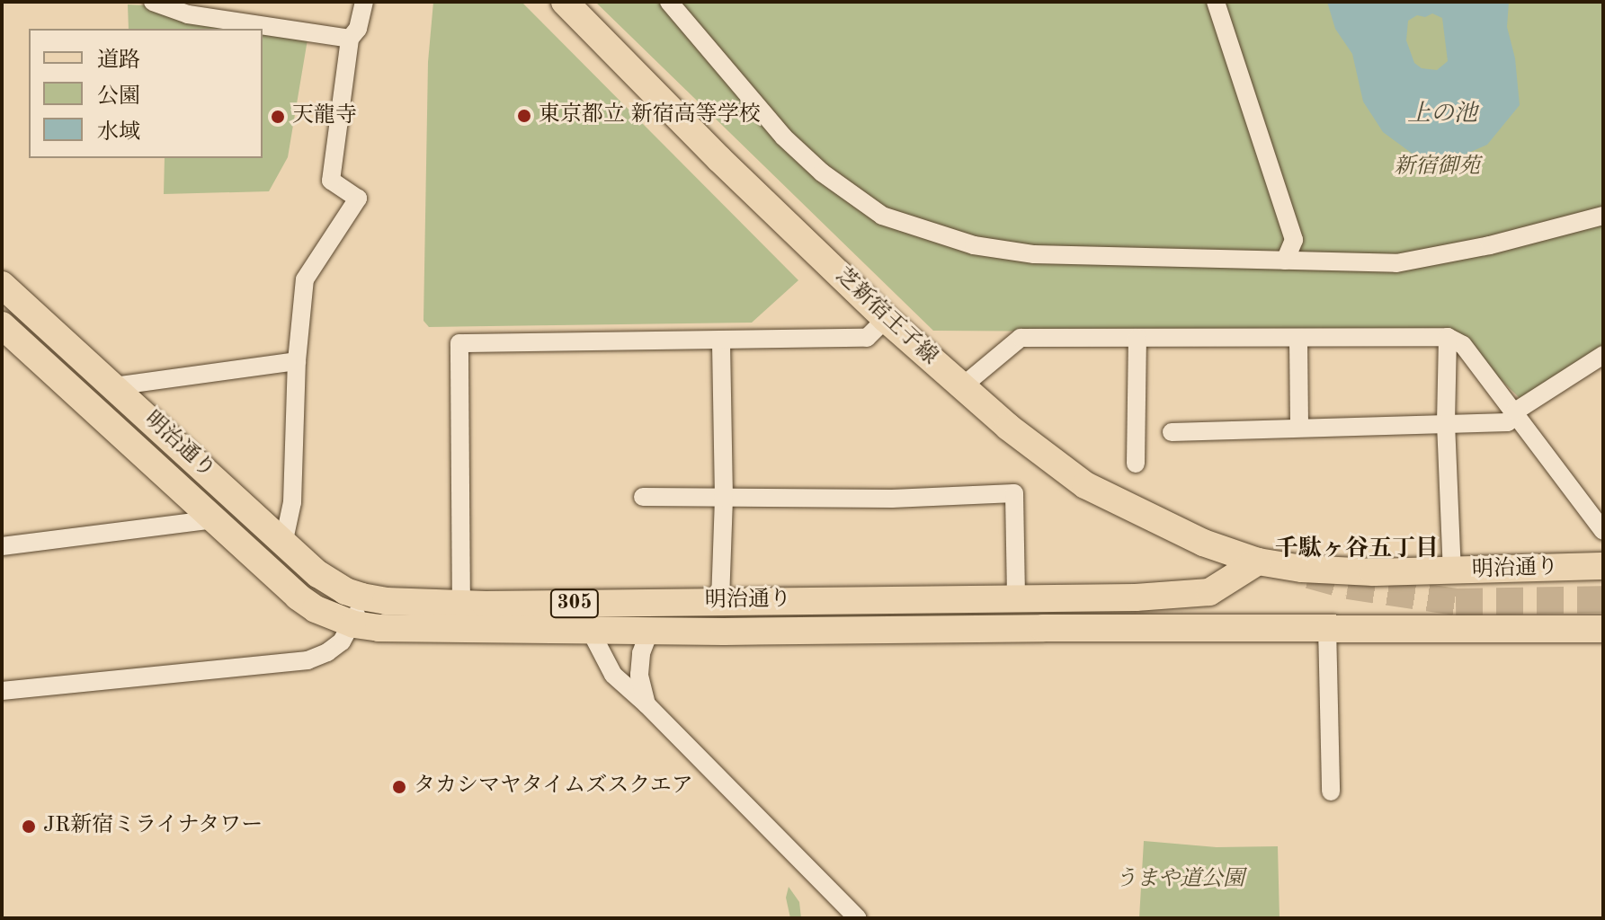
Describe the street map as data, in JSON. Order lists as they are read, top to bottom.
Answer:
{
  "streets": {
    "main road": ["芝新宿王子線", "明治通り", "305"]
  },
  "crossings": [
    ["芝新宿王子線", "明治通り"]
  ],
  "districts": ["千駄ヶ谷五丁目"],
  "water": ["上の池"],
  "parks": ["新宿御苑", "うまや道公園"],
  "places": [
    "東京都立 新宿高等学校",
    "天龍寺",
    "タカシマヤタイムズスクエア",
    "JR新宿ミライナタワー"
  ],
  "legend": ["道路", "公園", "水域"]
}
